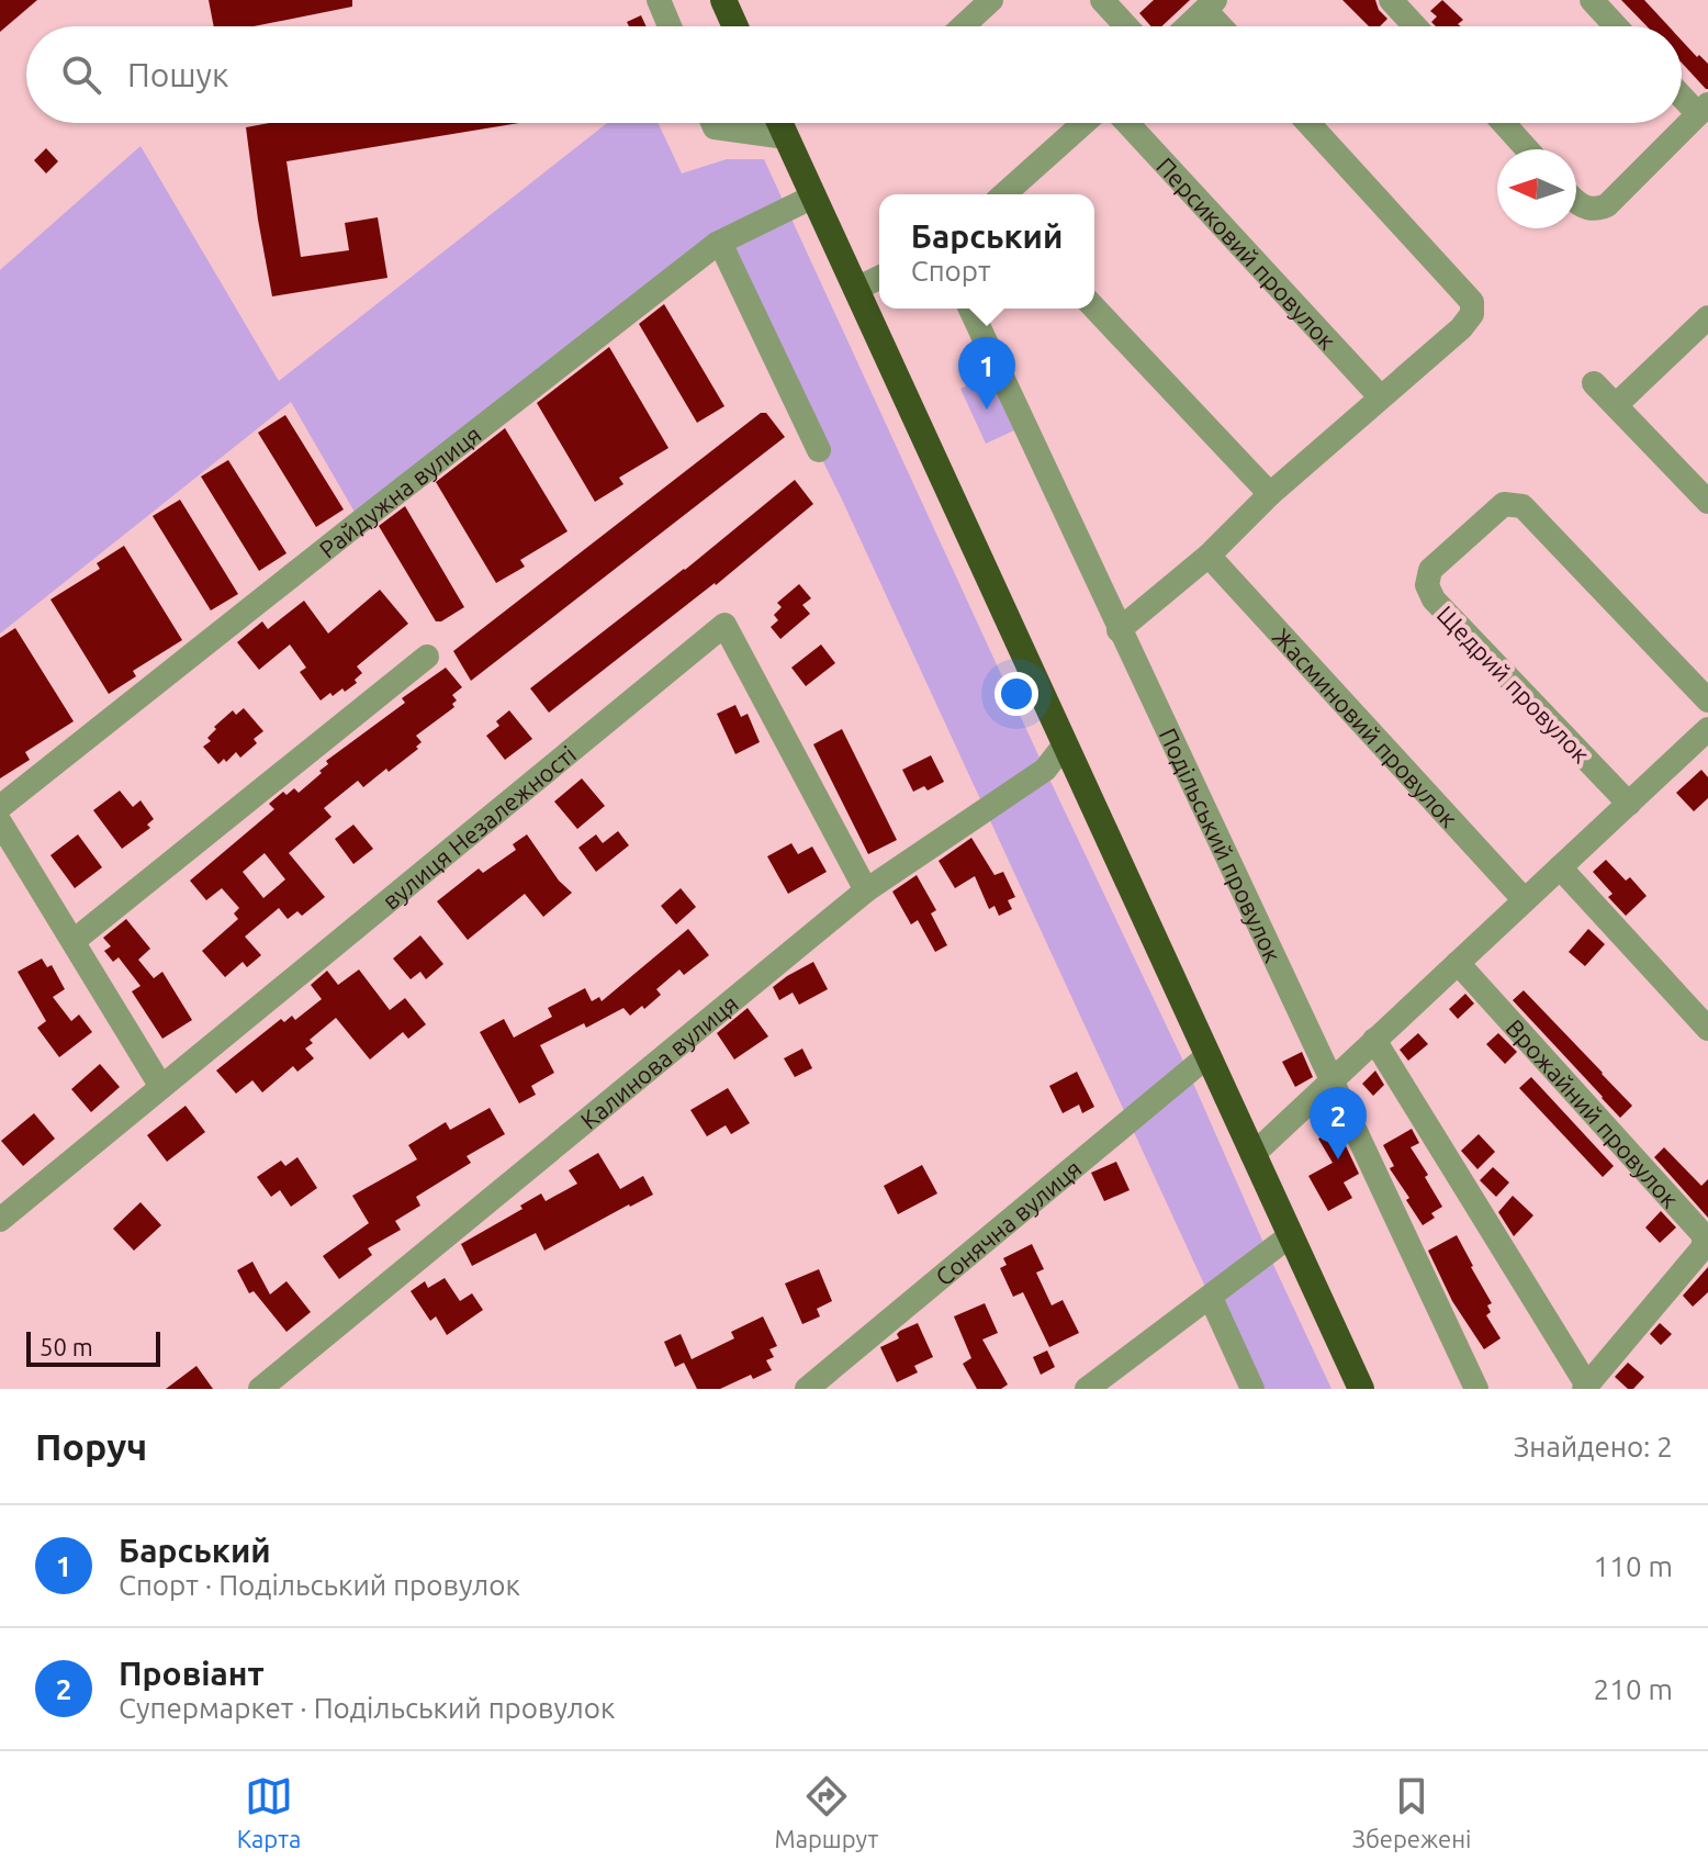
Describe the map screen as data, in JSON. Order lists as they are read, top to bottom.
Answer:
{
  "streets": {
    "street": [
      "Персиковий провулок",
      "Райдужна вулиця",
      "Щедрий провулок",
      "Жасминовий провулок",
      "вулиця Незалежності",
      "Подільський провулок",
      "Калинова вулиця",
      "Врожайний провулок",
      "Сонячна вулиця"
    ]
  },
  "crossings": [
    ["вулиця Незалежності", "Калинова вулиця"]
  ],
  "scale_bar": "50 m",
  "north": "left",
  "page": {
    "search": "Пошук",
    "popup": ["Барський", "Спорт"],
    "pins": ["1", "2"],
    "scale": "50 m",
    "heading": ["Поруч", "Знайдено: 2"],
    "list": [
      {
        "mark": "1",
        "name": "Барський",
        "note": "Спорт · Подільський провулок",
        "value": "110 m"
      },
      {
        "mark": "2",
        "name": "Провіант",
        "note": "Супермаркет · Подільський провулок",
        "value": "210 m"
      }
    ],
    "nav": ["Карта", "Маршрут", "Збережені"]
  }
}
